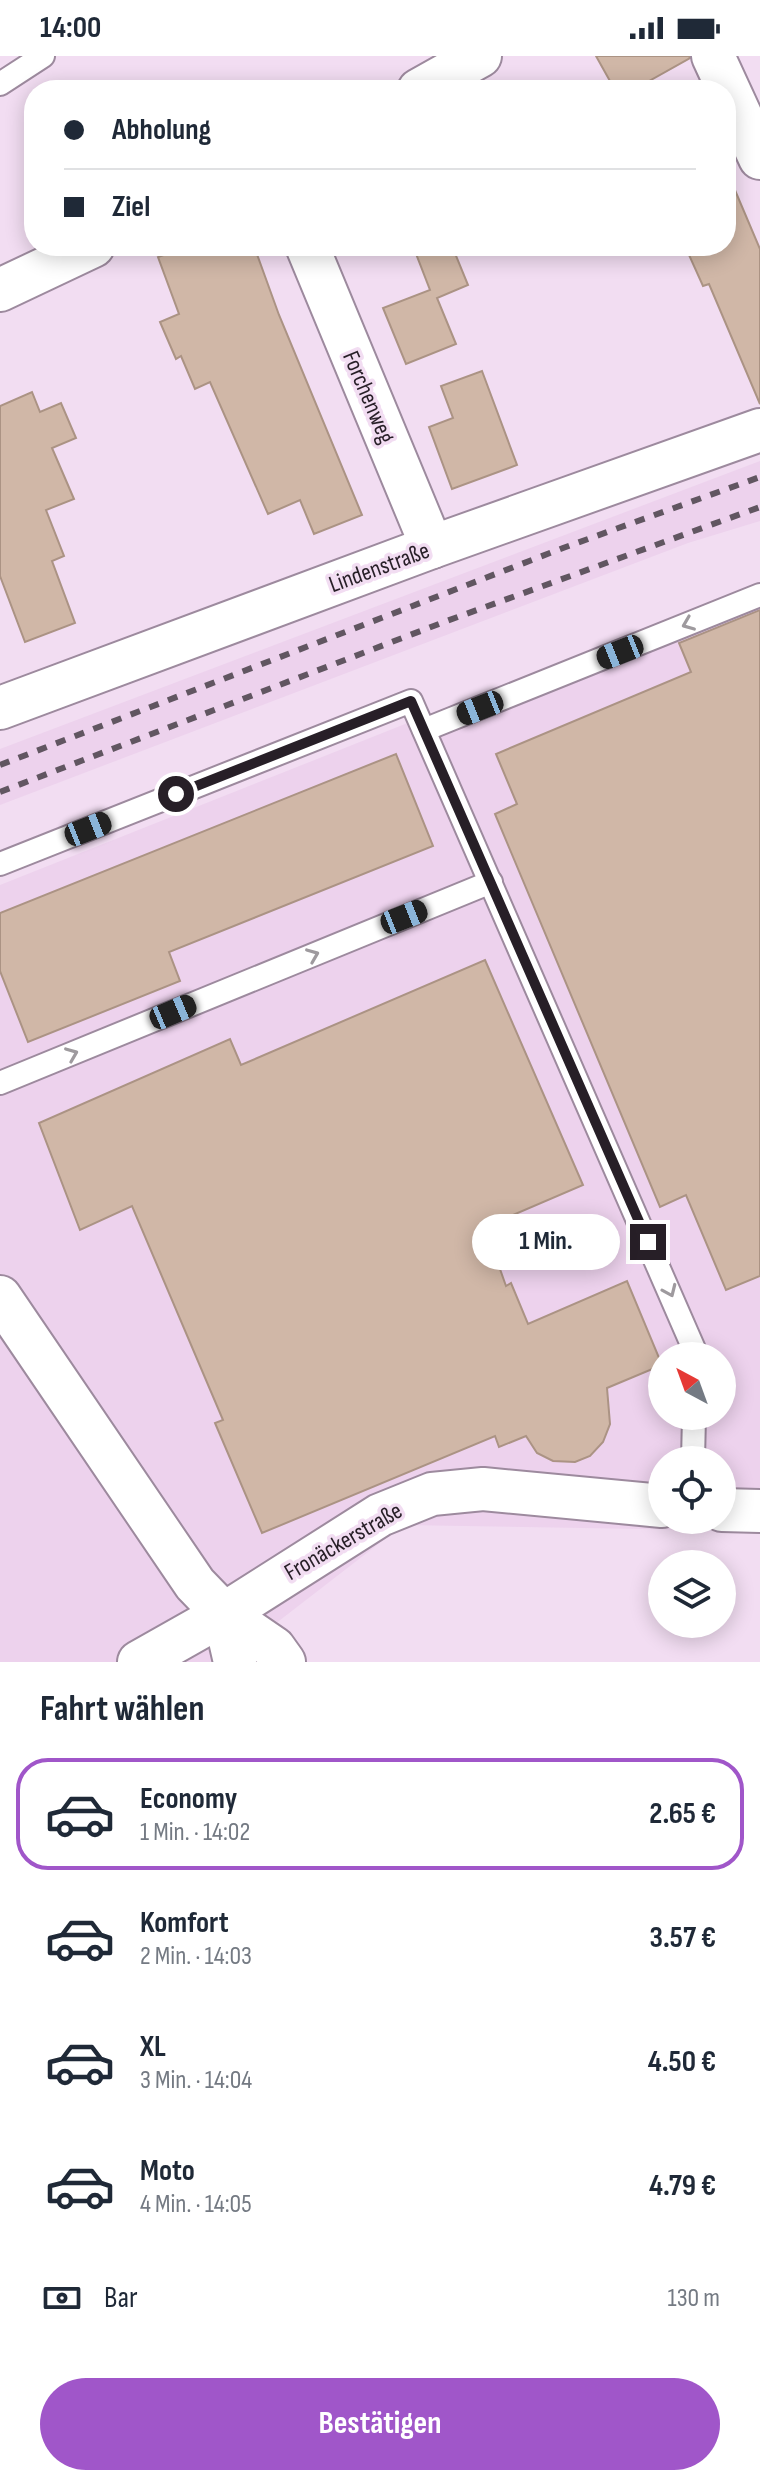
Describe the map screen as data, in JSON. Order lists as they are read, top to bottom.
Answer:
{
  "streets": {
    "street": ["Forchenweg", "Lindenstraße", "Fronäckerstraße"]
  },
  "crossings": [
    ["Forchenweg", "Lindenstraße"]
  ],
  "north": "top left",
  "page": {
    "status": "14:00",
    "banner": ["Abholung", "Ziel"],
    "bubble": "1 Min.",
    "heading": "Fahrt wählen",
    "list": [
      {
        "name": "Economy",
        "note": "1 Min. · 14:02",
        "value": "2.65 €"
      },
      {
        "name": "Komfort",
        "note": "2 Min. · 14:03",
        "value": "3.57 €"
      },
      {
        "name": "XL",
        "note": "3 Min. · 14:04",
        "value": "4.50 €"
      },
      {
        "name": "Moto",
        "note": "4 Min. · 14:05",
        "value": "4.79 €"
      }
    ],
    "pay": ["Bar", "130 m"],
    "buttons": "Bestätigen"
  }
}
